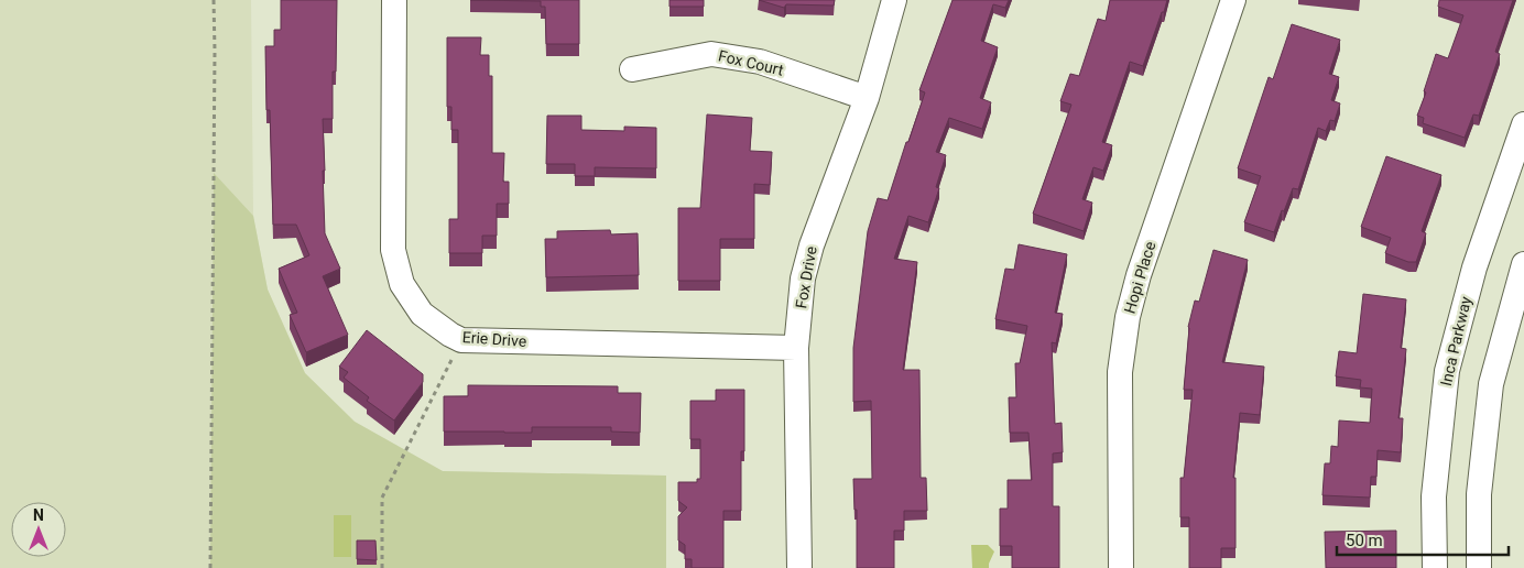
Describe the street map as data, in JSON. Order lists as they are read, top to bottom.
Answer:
{
  "streets": {
    "street": [
      "Fox Court",
      "Fox Drive",
      "Hopi Place",
      "Erie Drive",
      "Inca Parkway"
    ]
  },
  "crossings": [
    ["Fox Court", "Fox Drive"],
    ["Fox Drive", "Erie Drive"]
  ],
  "scale_bar": "50 m",
  "north": "top"
}
